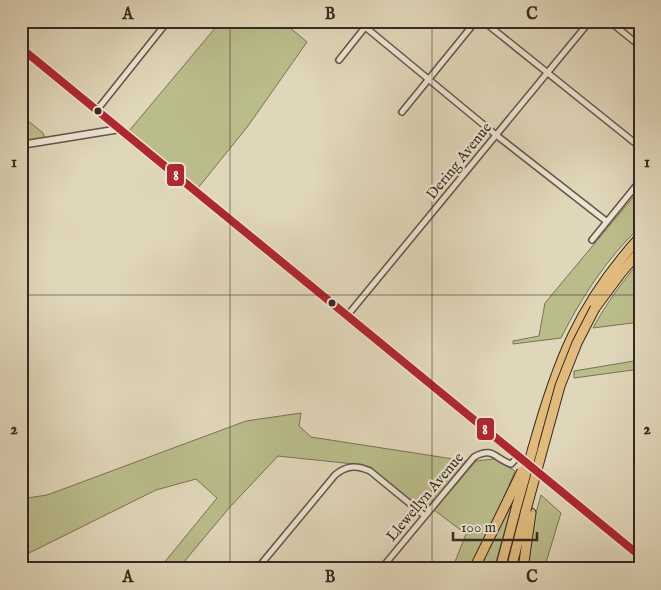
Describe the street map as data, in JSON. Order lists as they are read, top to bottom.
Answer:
{
  "streets": {
    "street": ["Dering Avenue", "Llewellyn Avenue"]
  },
  "lines": ["transit line 8"],
  "scale_bar": "100 m",
  "grid": {
    "columns": ["A", "B", "C"],
    "rows": ["1", "2"]
  }
}
